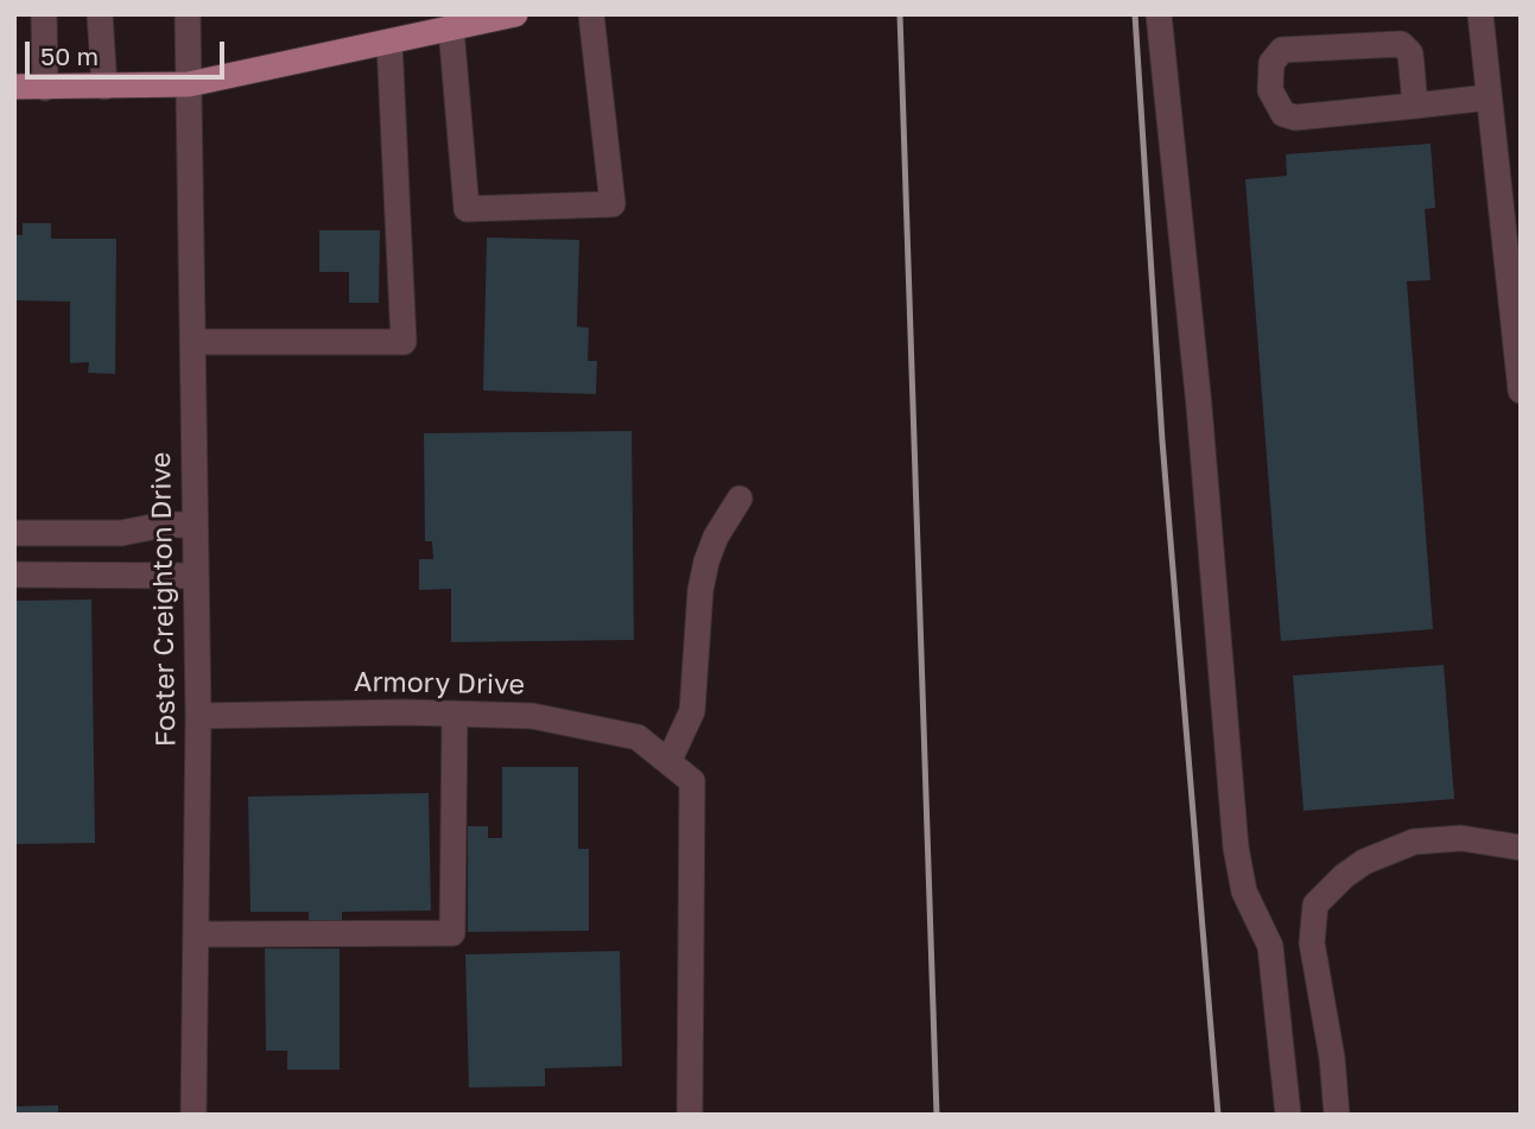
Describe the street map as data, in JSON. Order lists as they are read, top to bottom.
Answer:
{
  "streets": {
    "street": ["Foster Creighton Drive", "Armory Drive"]
  },
  "crossings": [
    ["Foster Creighton Drive", "Armory Drive"]
  ],
  "scale_bar": "50 m"
}
